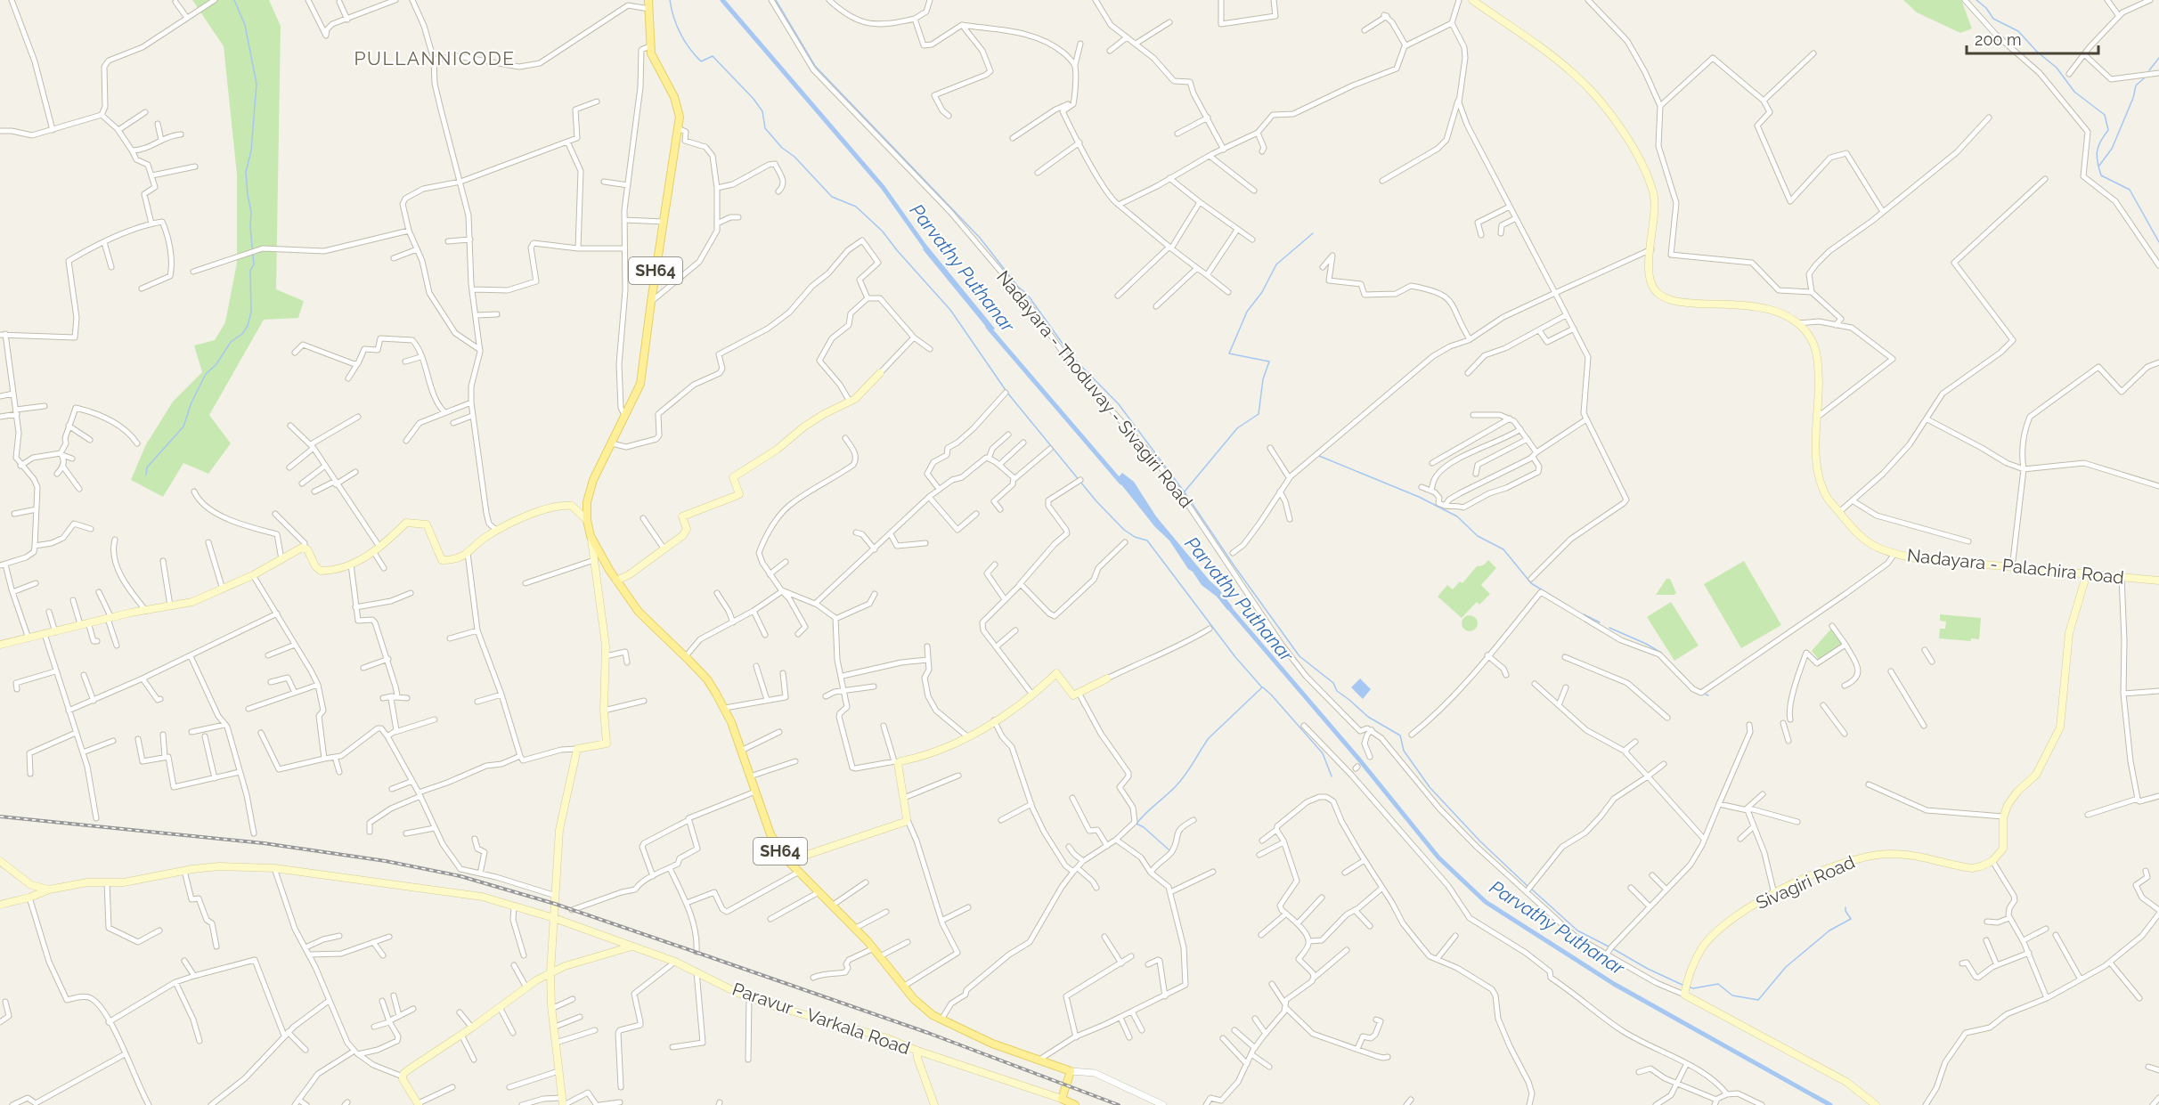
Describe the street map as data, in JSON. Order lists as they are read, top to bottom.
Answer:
{
  "streets": {
    "main road": [
      "SH64",
      "Nadayara - Palachira Road",
      "Sivagiri Road",
      "Paravur - Varkala Road"
    ],
    "street": ["Nadayara - Thoduvay - Sivagiri Road"]
  },
  "crossings": [
    ["Nadayara - Thoduvay - Sivagiri Road", "Sivagiri Road"]
  ],
  "districts": ["PULLANNICODE"],
  "water": ["Parvathy Puthanar"],
  "scale_bar": "200 m"
}
